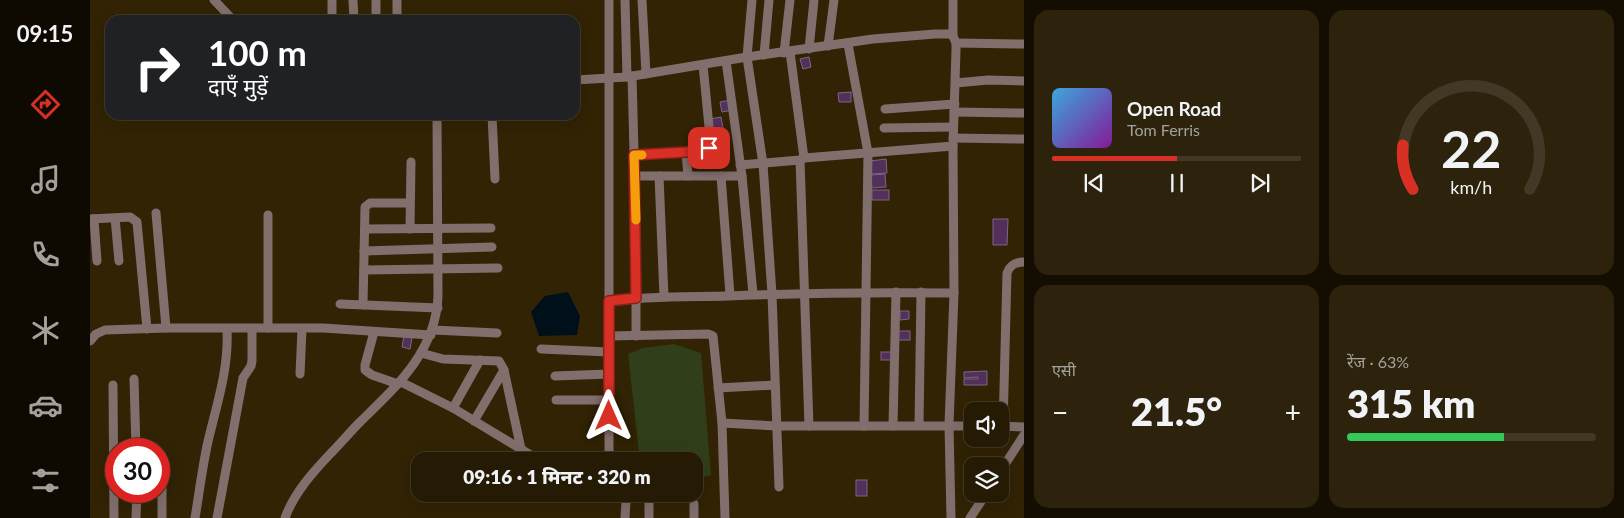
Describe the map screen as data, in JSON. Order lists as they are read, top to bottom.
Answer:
{
  "page": {
    "tabs": "09:15",
    "turn": ["100 m", "दाएँ मुड़ें"],
    "song": ["Open Road", "Tom Ferris"],
    "tile": [
      "एसी",
      ["रेंज · 63%", "315 km"]
    ],
    "heat": ["−", "21.5°", "+"],
    "limit": "30",
    "trip": "09:16 · 1 मिनट · 320 m",
    "gauge": ["22", "km/h"]
  }
}
